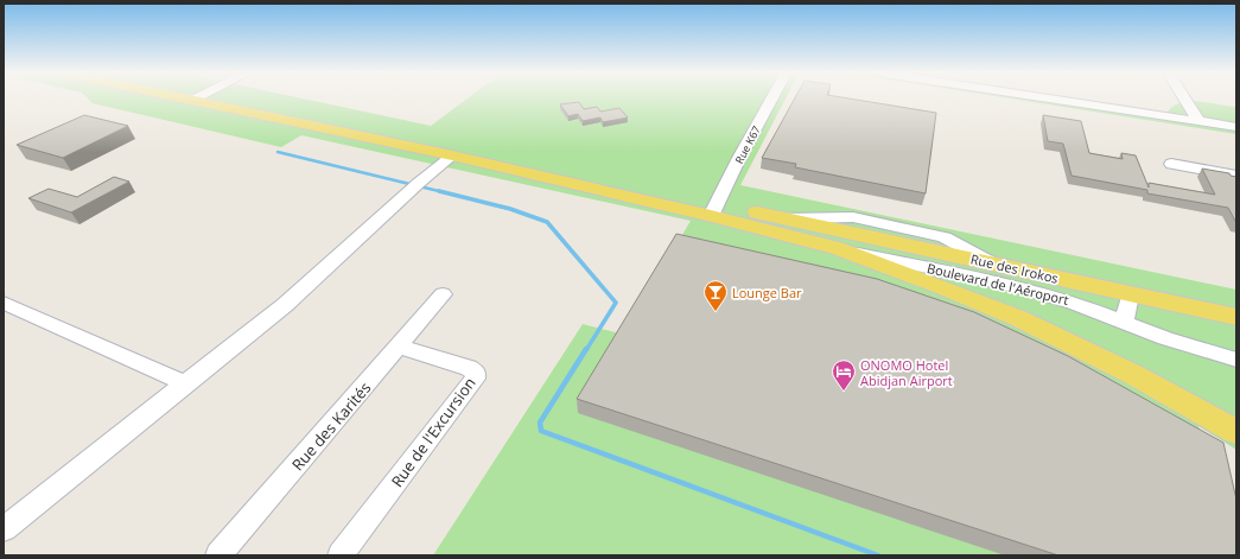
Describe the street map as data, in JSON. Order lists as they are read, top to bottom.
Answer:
{
  "streets": {
    "main road": ["Rue des Irokos"],
    "street": [
      "Rue K67",
      "Boulevard de l'Aéroport",
      "Rue des Karités",
      "Rue de l'Excursion"
    ]
  },
  "crossings": [
    ["Rue des Karités", "Rue de l'Excursion"]
  ],
  "places": {
    "bar": ["Lounge Bar"],
    "hotel": ["ONOMO Hotel Abidjan Airport"]
  }
}
